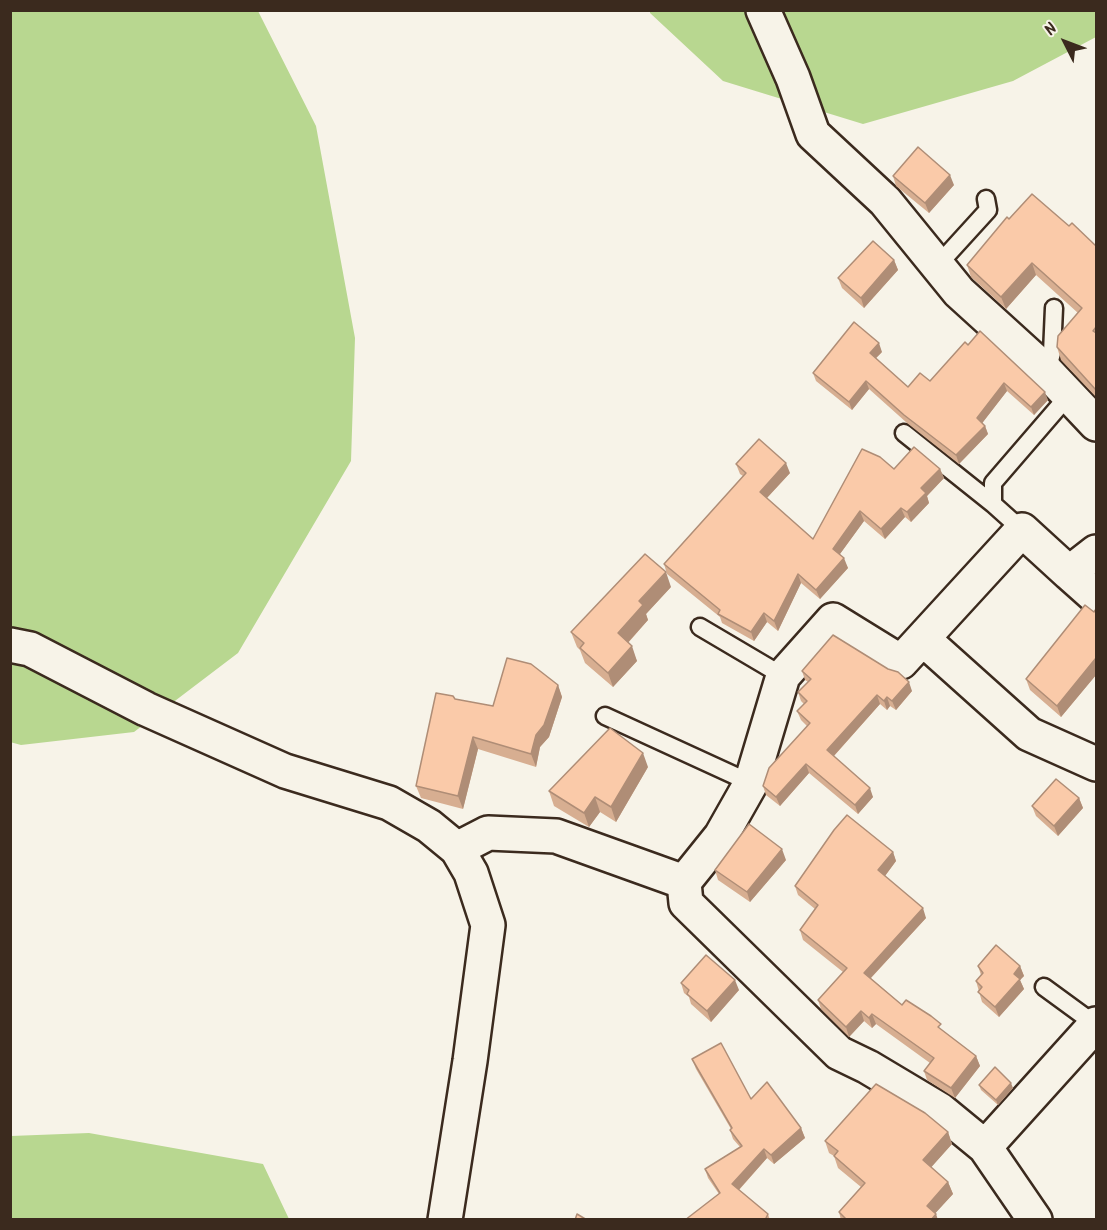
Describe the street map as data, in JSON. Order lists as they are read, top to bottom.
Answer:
{
  "north": "top left"
}
